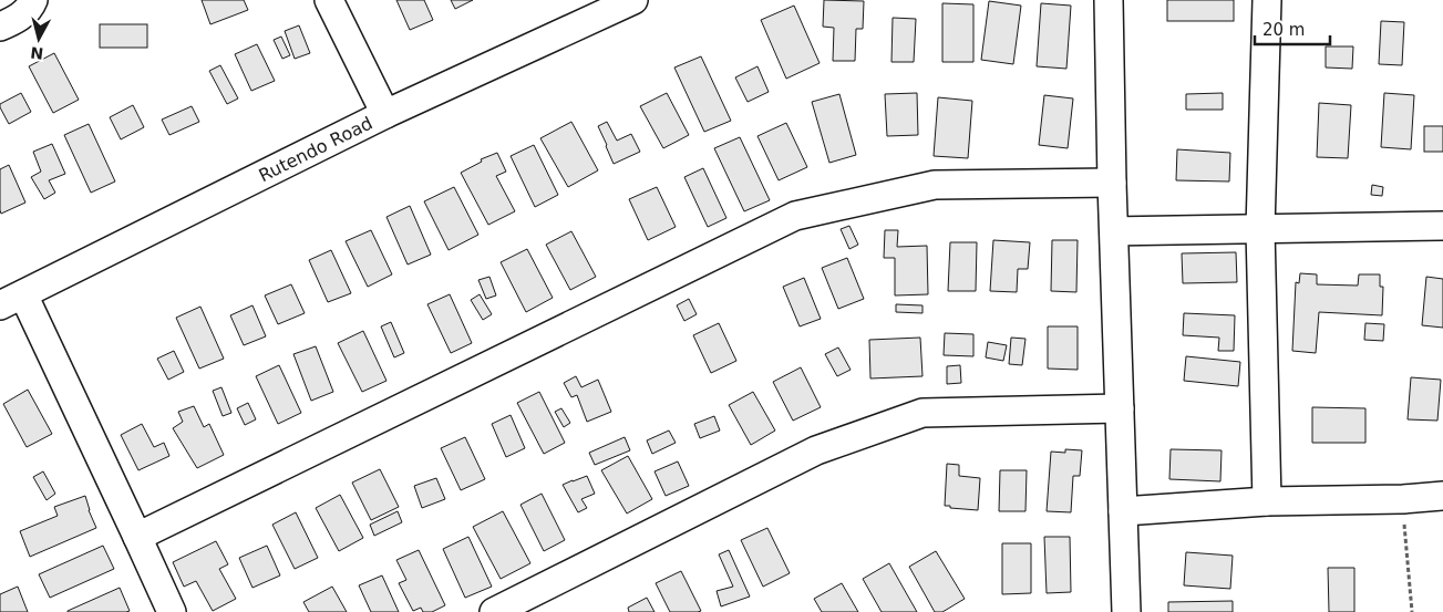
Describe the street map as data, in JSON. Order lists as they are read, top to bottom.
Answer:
{
  "streets": {
    "street": ["Rutendo Road"]
  },
  "scale_bar": "20 m",
  "north": "bottom"
}
